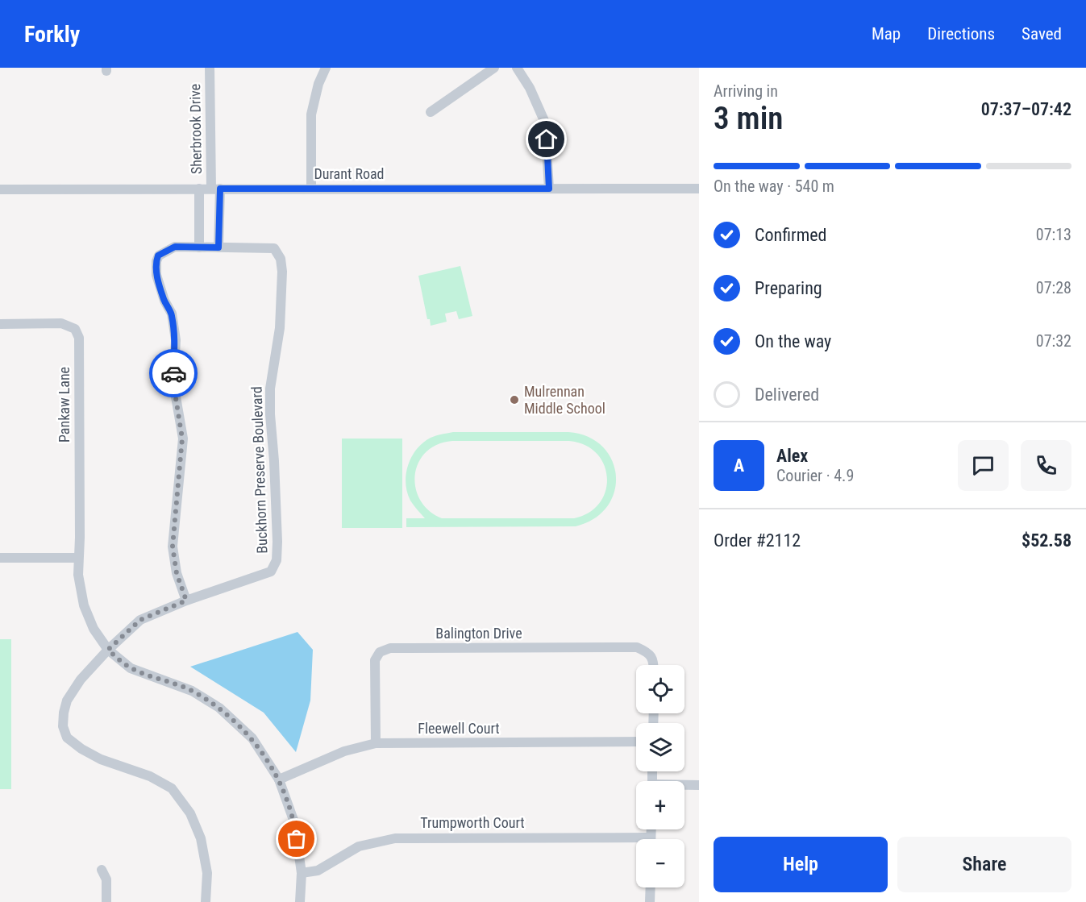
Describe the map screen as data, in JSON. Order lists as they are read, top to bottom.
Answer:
{
  "streets": {
    "street": [
      "Sherbrook Drive",
      "Durant Road",
      "Pankaw Lane",
      "Buckhorn Preserve Boulevard",
      "Balington Drive",
      "Fleewell Court",
      "Trumpworth Court"
    ]
  },
  "crossings": [
    ["Sherbrook Drive", "Durant Road"],
    ["Pankaw Lane", "Buckhorn Preserve Boulevard"],
    ["Pankaw Lane", "Fleewell Court"],
    ["Pankaw Lane", "Trumpworth Court"],
    ["Balington Drive", "Fleewell Court"]
  ],
  "places": ["Mulrennan Middle School"],
  "page": {
    "header": "Forkly",
    "nav": ["Map", "Directions", "Saved"],
    "heading": ["3 min", "Arriving in", "07:37–07:42"],
    "panel": [
      "Alex",
      "Courier · 4.9",
      "Order #2112",
      "$52.58"
    ],
    "bar": "On the way · 540 m",
    "list": [
      ["Confirmed", "07:13"],
      ["Preparing", "07:28"],
      ["On the way", "07:32"],
      "Delivered"
    ],
    "round": "A",
    "map_buttons": ["+", "−"],
    "buttons": ["Help", "Share"]
  }
}
